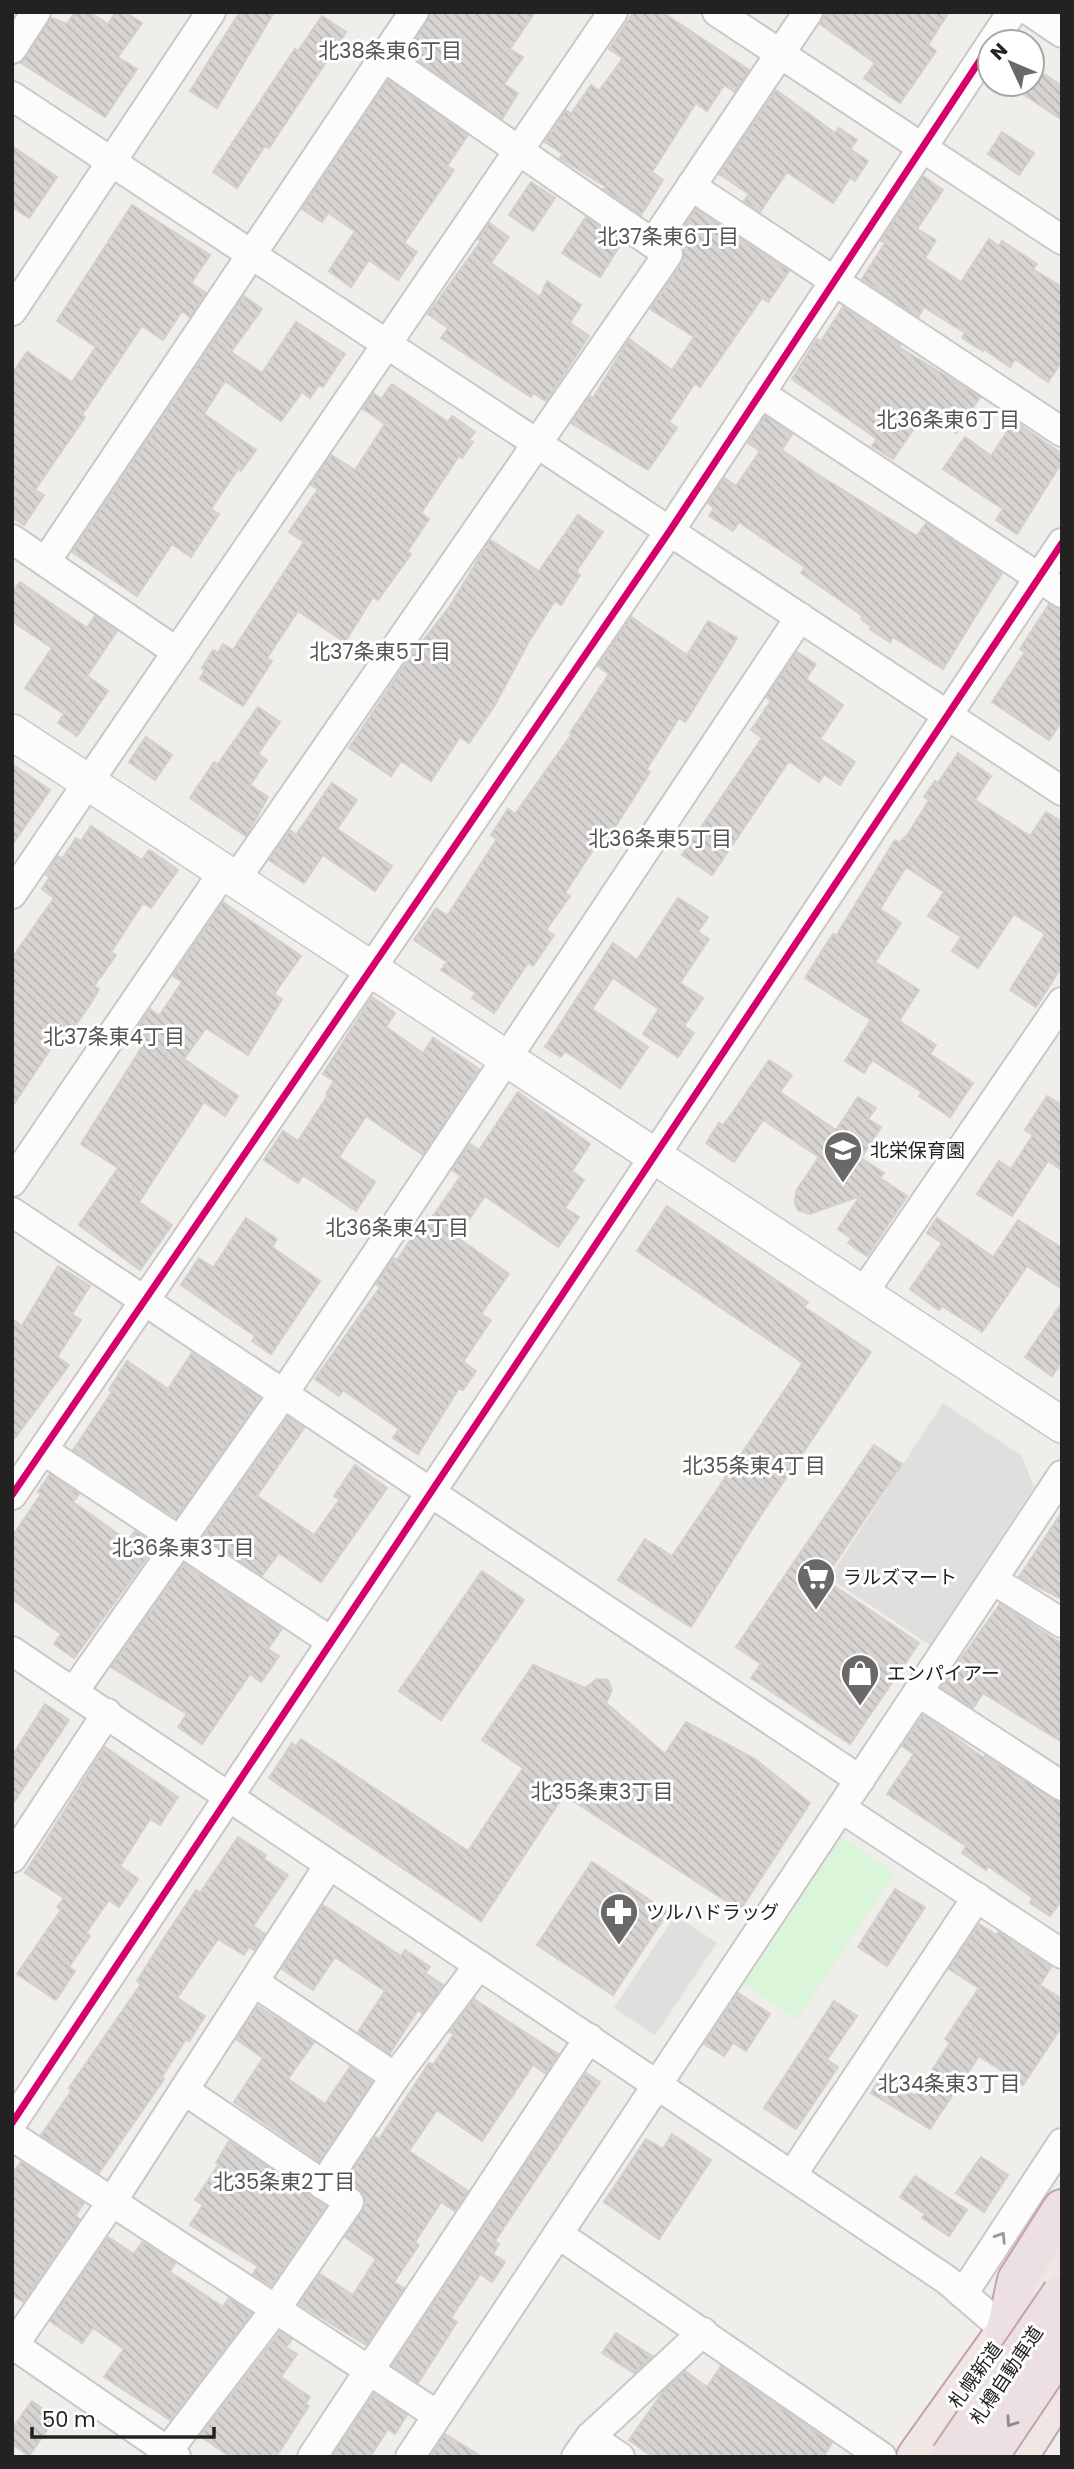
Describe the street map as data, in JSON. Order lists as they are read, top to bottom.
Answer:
{
  "streets": {
    "highway": ["札幌新道", "札樽自動車道"]
  },
  "districts": [
    "北38条東6丁目",
    "北37条東6丁目",
    "北36条東6丁目",
    "北37条東5丁目",
    "北36条東5丁目",
    "北37条東4丁目",
    "北36条東4丁目",
    "北35条東4丁目",
    "北36条東3丁目",
    "北35条東3丁目",
    "北34条東3丁目",
    "北35条東2丁目"
  ],
  "places": {
    "school or university": ["北栄保育園"],
    "supermarket": ["ラルズマート"],
    "shop": ["エンパイアー"],
    "pharmacy": ["ツルハドラッグ"]
  },
  "scale_bar": "50 m",
  "north": "top left"
}
